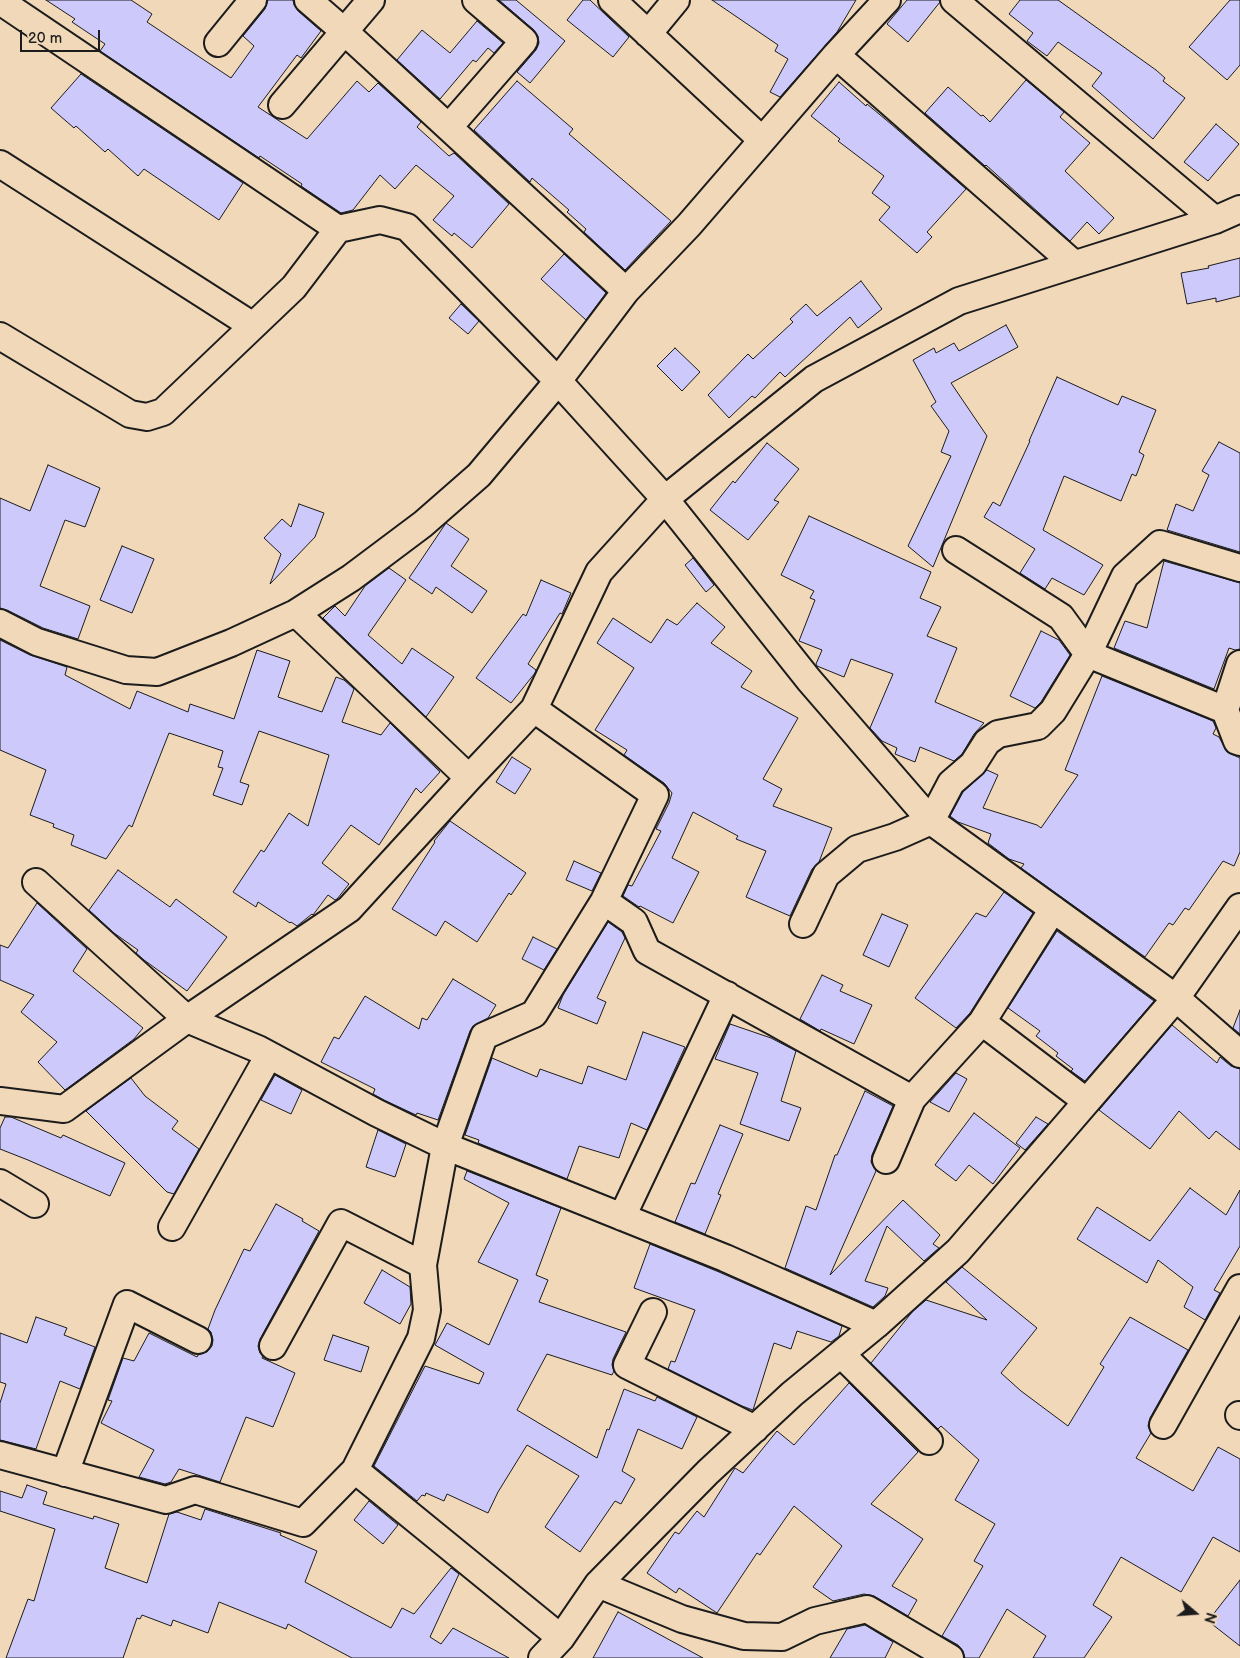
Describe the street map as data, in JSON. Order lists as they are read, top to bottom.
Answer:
{
  "scale_bar": "20 m",
  "north": "right"
}
